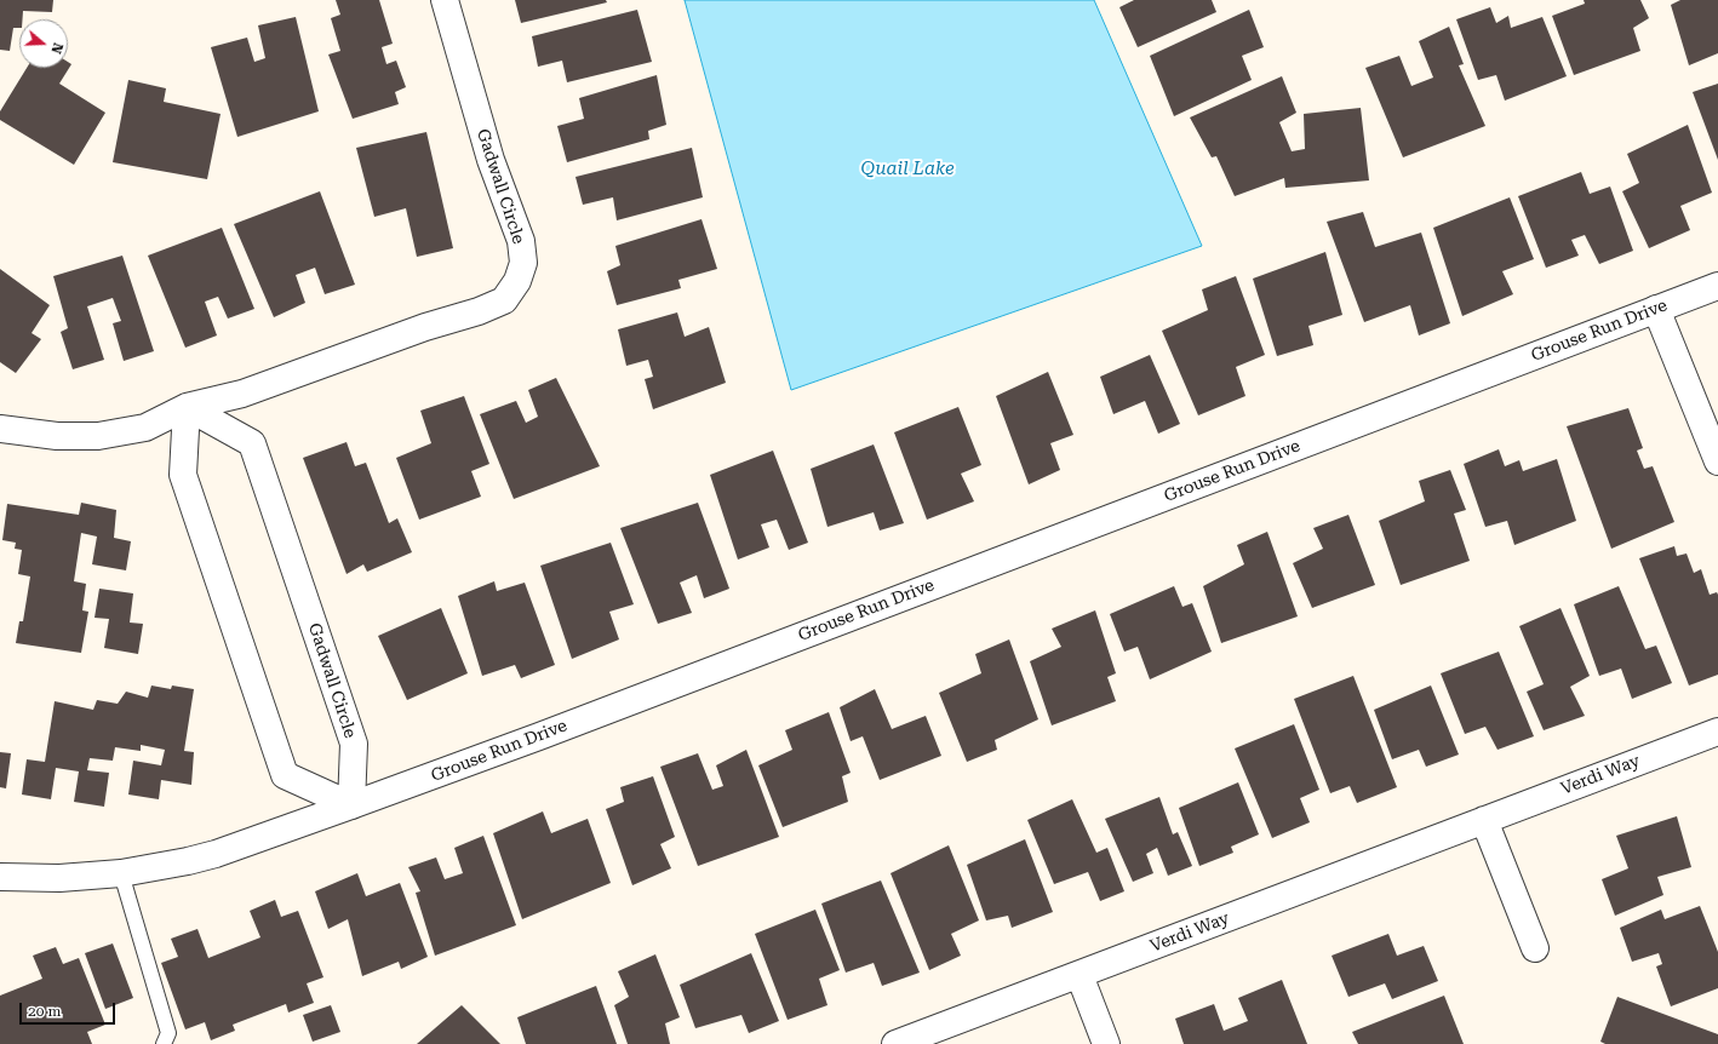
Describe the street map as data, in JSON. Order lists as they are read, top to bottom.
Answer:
{
  "streets": {
    "street": ["Gadwall Circle", "Grouse Run Drive", "Verdi Way"]
  },
  "crossings": [
    ["Gadwall Circle", "Grouse Run Drive"]
  ],
  "water": ["Quail Lake"],
  "scale_bar": "20 m",
  "north": "right"
}
